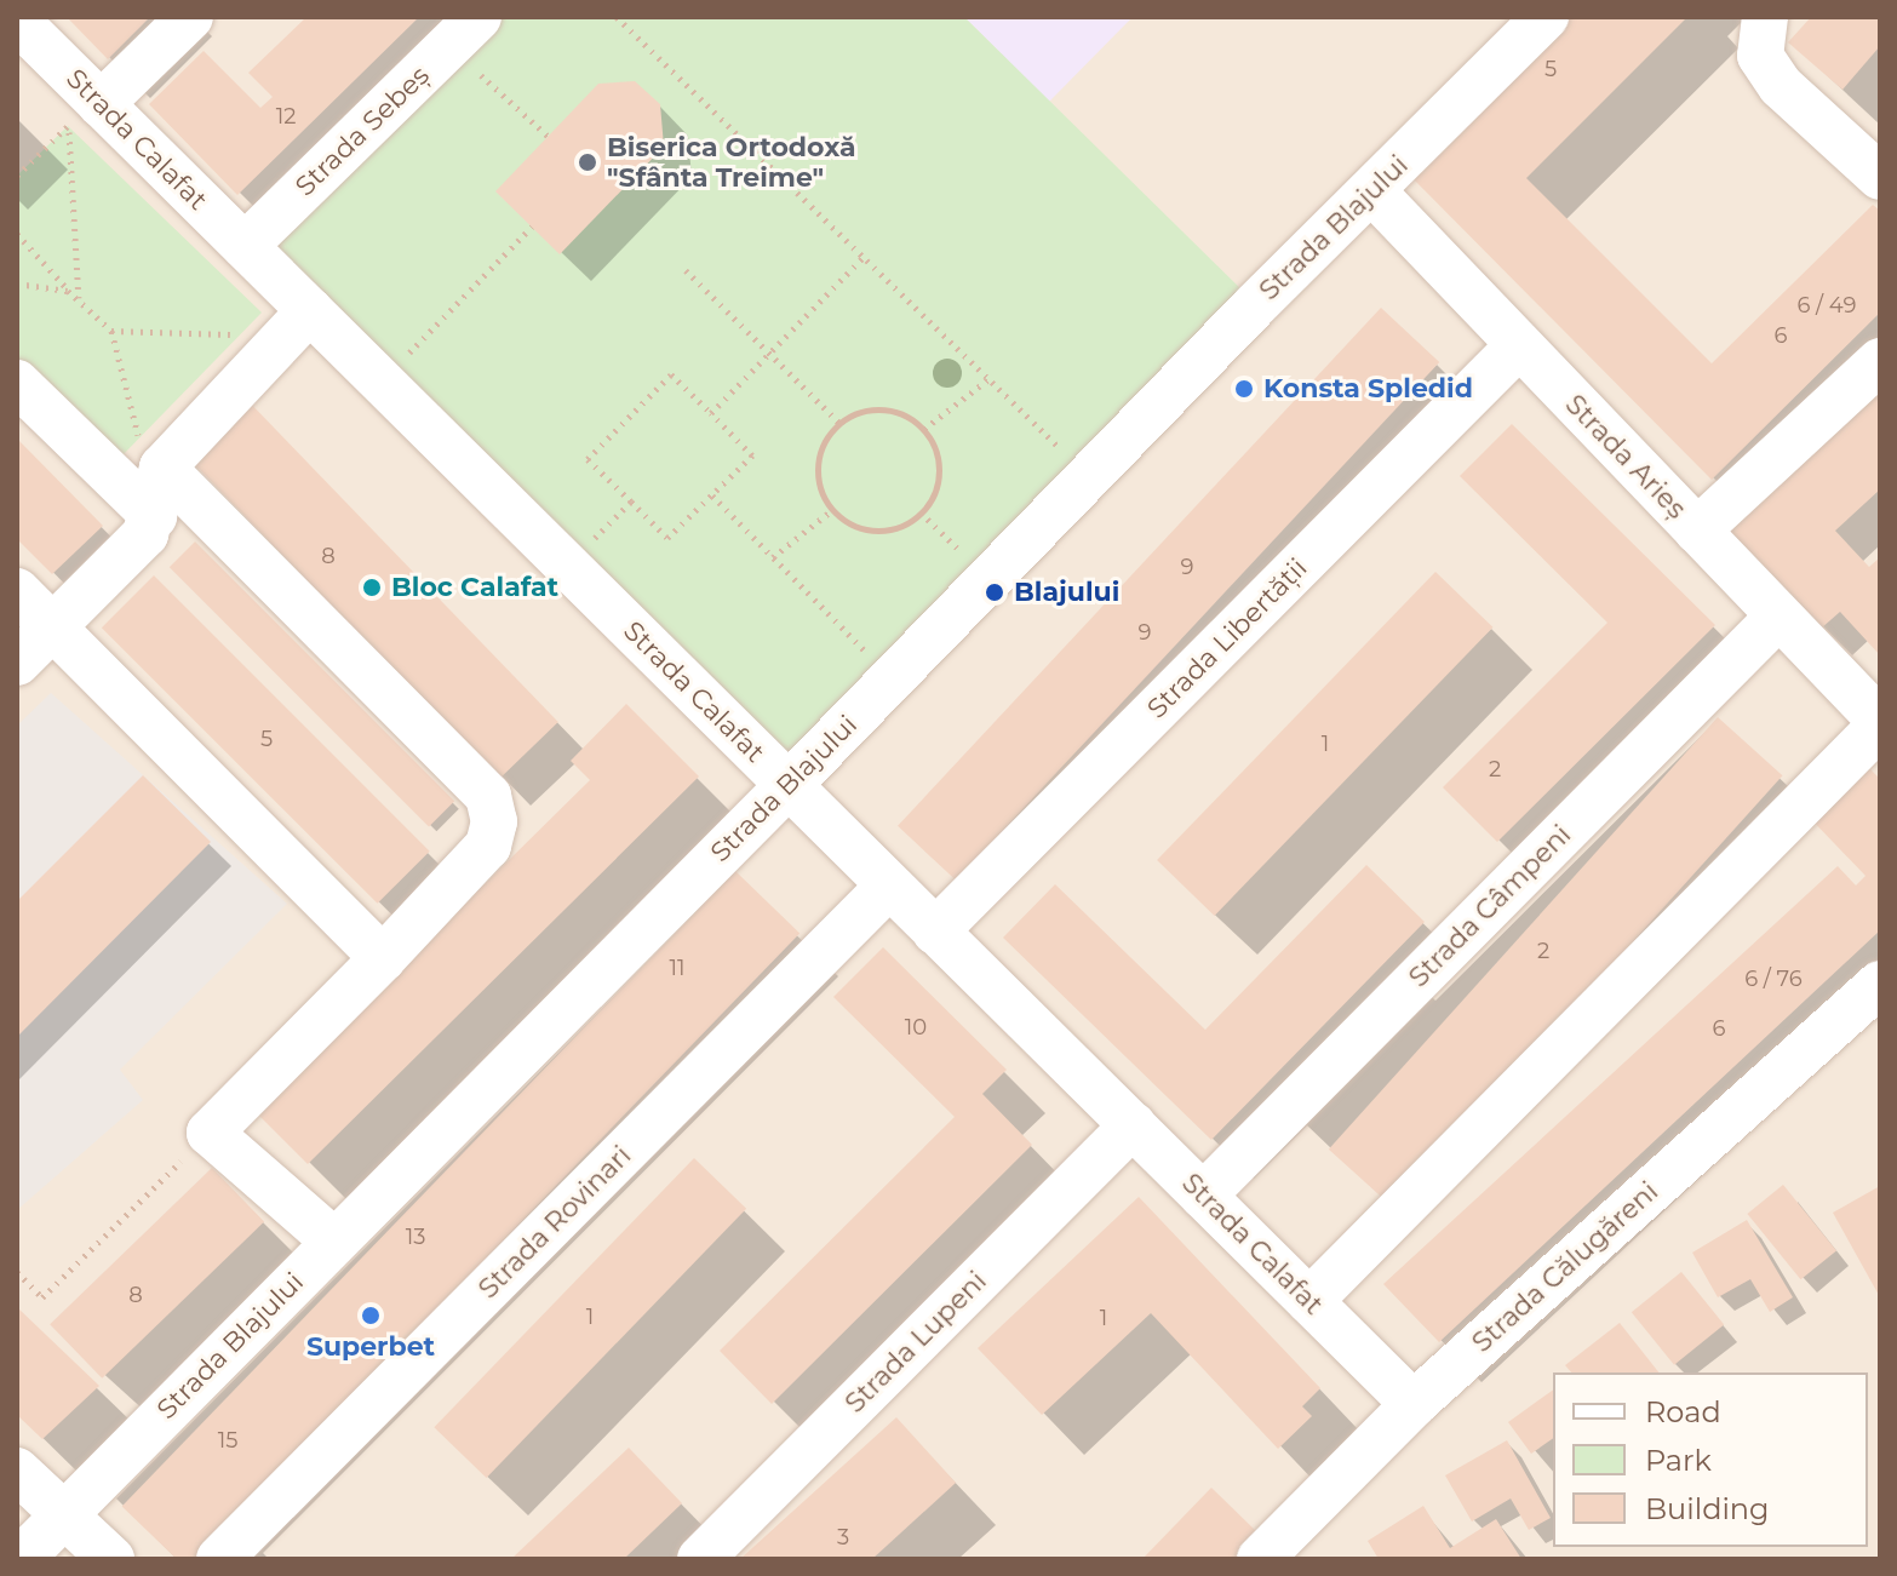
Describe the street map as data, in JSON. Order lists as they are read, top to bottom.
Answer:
{
  "streets": {
    "street": [
      "Strada Sebeș",
      "Strada Calafat",
      "Strada Blajului",
      "Strada Arieș",
      "Strada Libertății",
      "Strada Câmpeni",
      "Strada Rovinari",
      "Strada Călugăreni",
      "Strada Lupeni"
    ]
  },
  "crossings": [
    ["Strada Sebeș", "Strada Calafat"],
    ["Strada Calafat", "Strada Blajului"],
    ["Strada Calafat", "Strada Libertății"],
    ["Strada Calafat", "Strada Câmpeni"],
    ["Strada Calafat", "Strada Rovinari"],
    ["Strada Calafat", "Strada Călugăreni"],
    ["Strada Calafat", "Strada Lupeni"],
    ["Strada Blajului", "Strada Arieș"],
    ["Strada Arieș", "Strada Libertății"],
    ["Strada Arieș", "Strada Câmpeni"]
  ],
  "places": [
    "Biserica Ortodoxă \"Sfânta Treime\"",
    "Konsta Spledid",
    "Bloc Calafat",
    "Blajului",
    "Superbet"
  ],
  "house_numbers": [
    "5",
    "12",
    "6 / 49",
    "6",
    "8",
    "9",
    "9",
    "5",
    "1",
    "2",
    "2",
    "11",
    "6 / 76",
    "10",
    "6",
    "13",
    "8",
    "1",
    "1",
    "15",
    "3"
  ],
  "legend": ["Road", "Park", "Building"]
}
